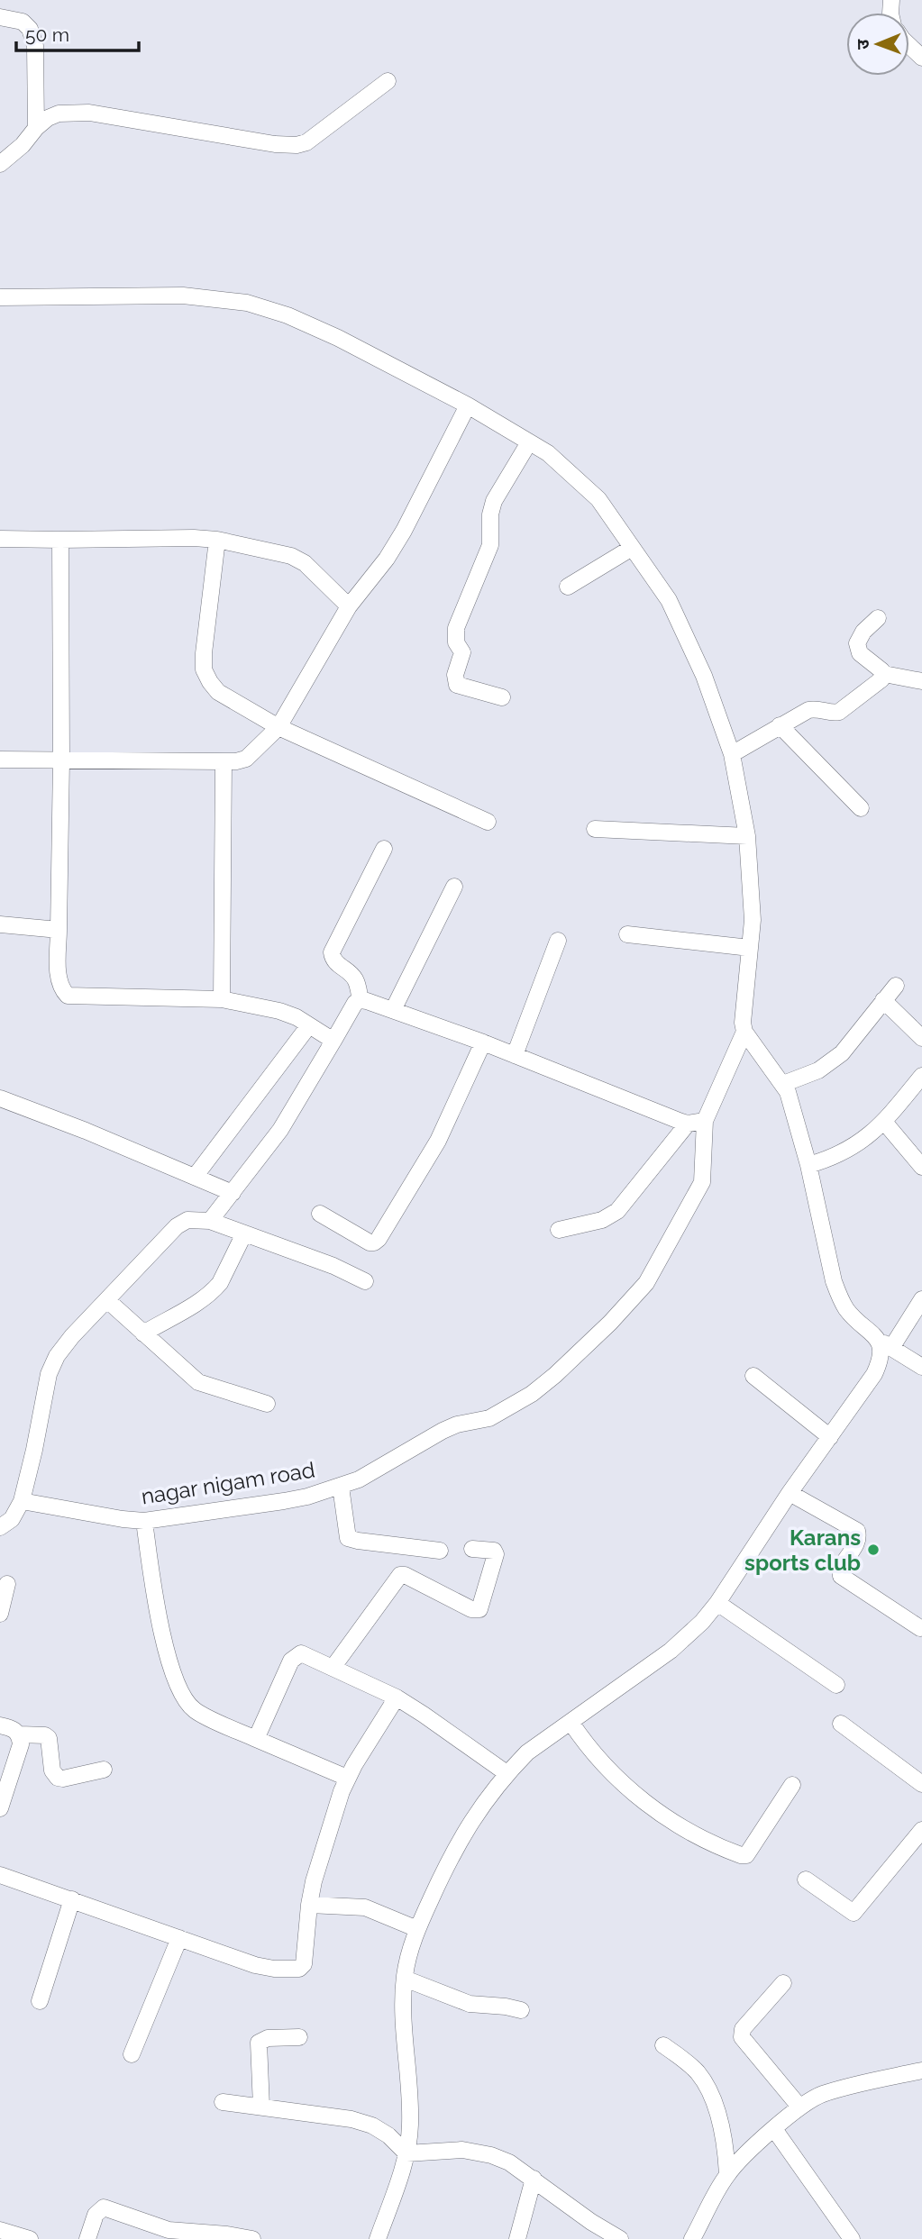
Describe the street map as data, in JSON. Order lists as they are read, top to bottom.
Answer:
{
  "streets": {
    "street": ["nagar nigam road"]
  },
  "places": ["Karans sports club"],
  "scale_bar": "50 m",
  "north": "left"
}
